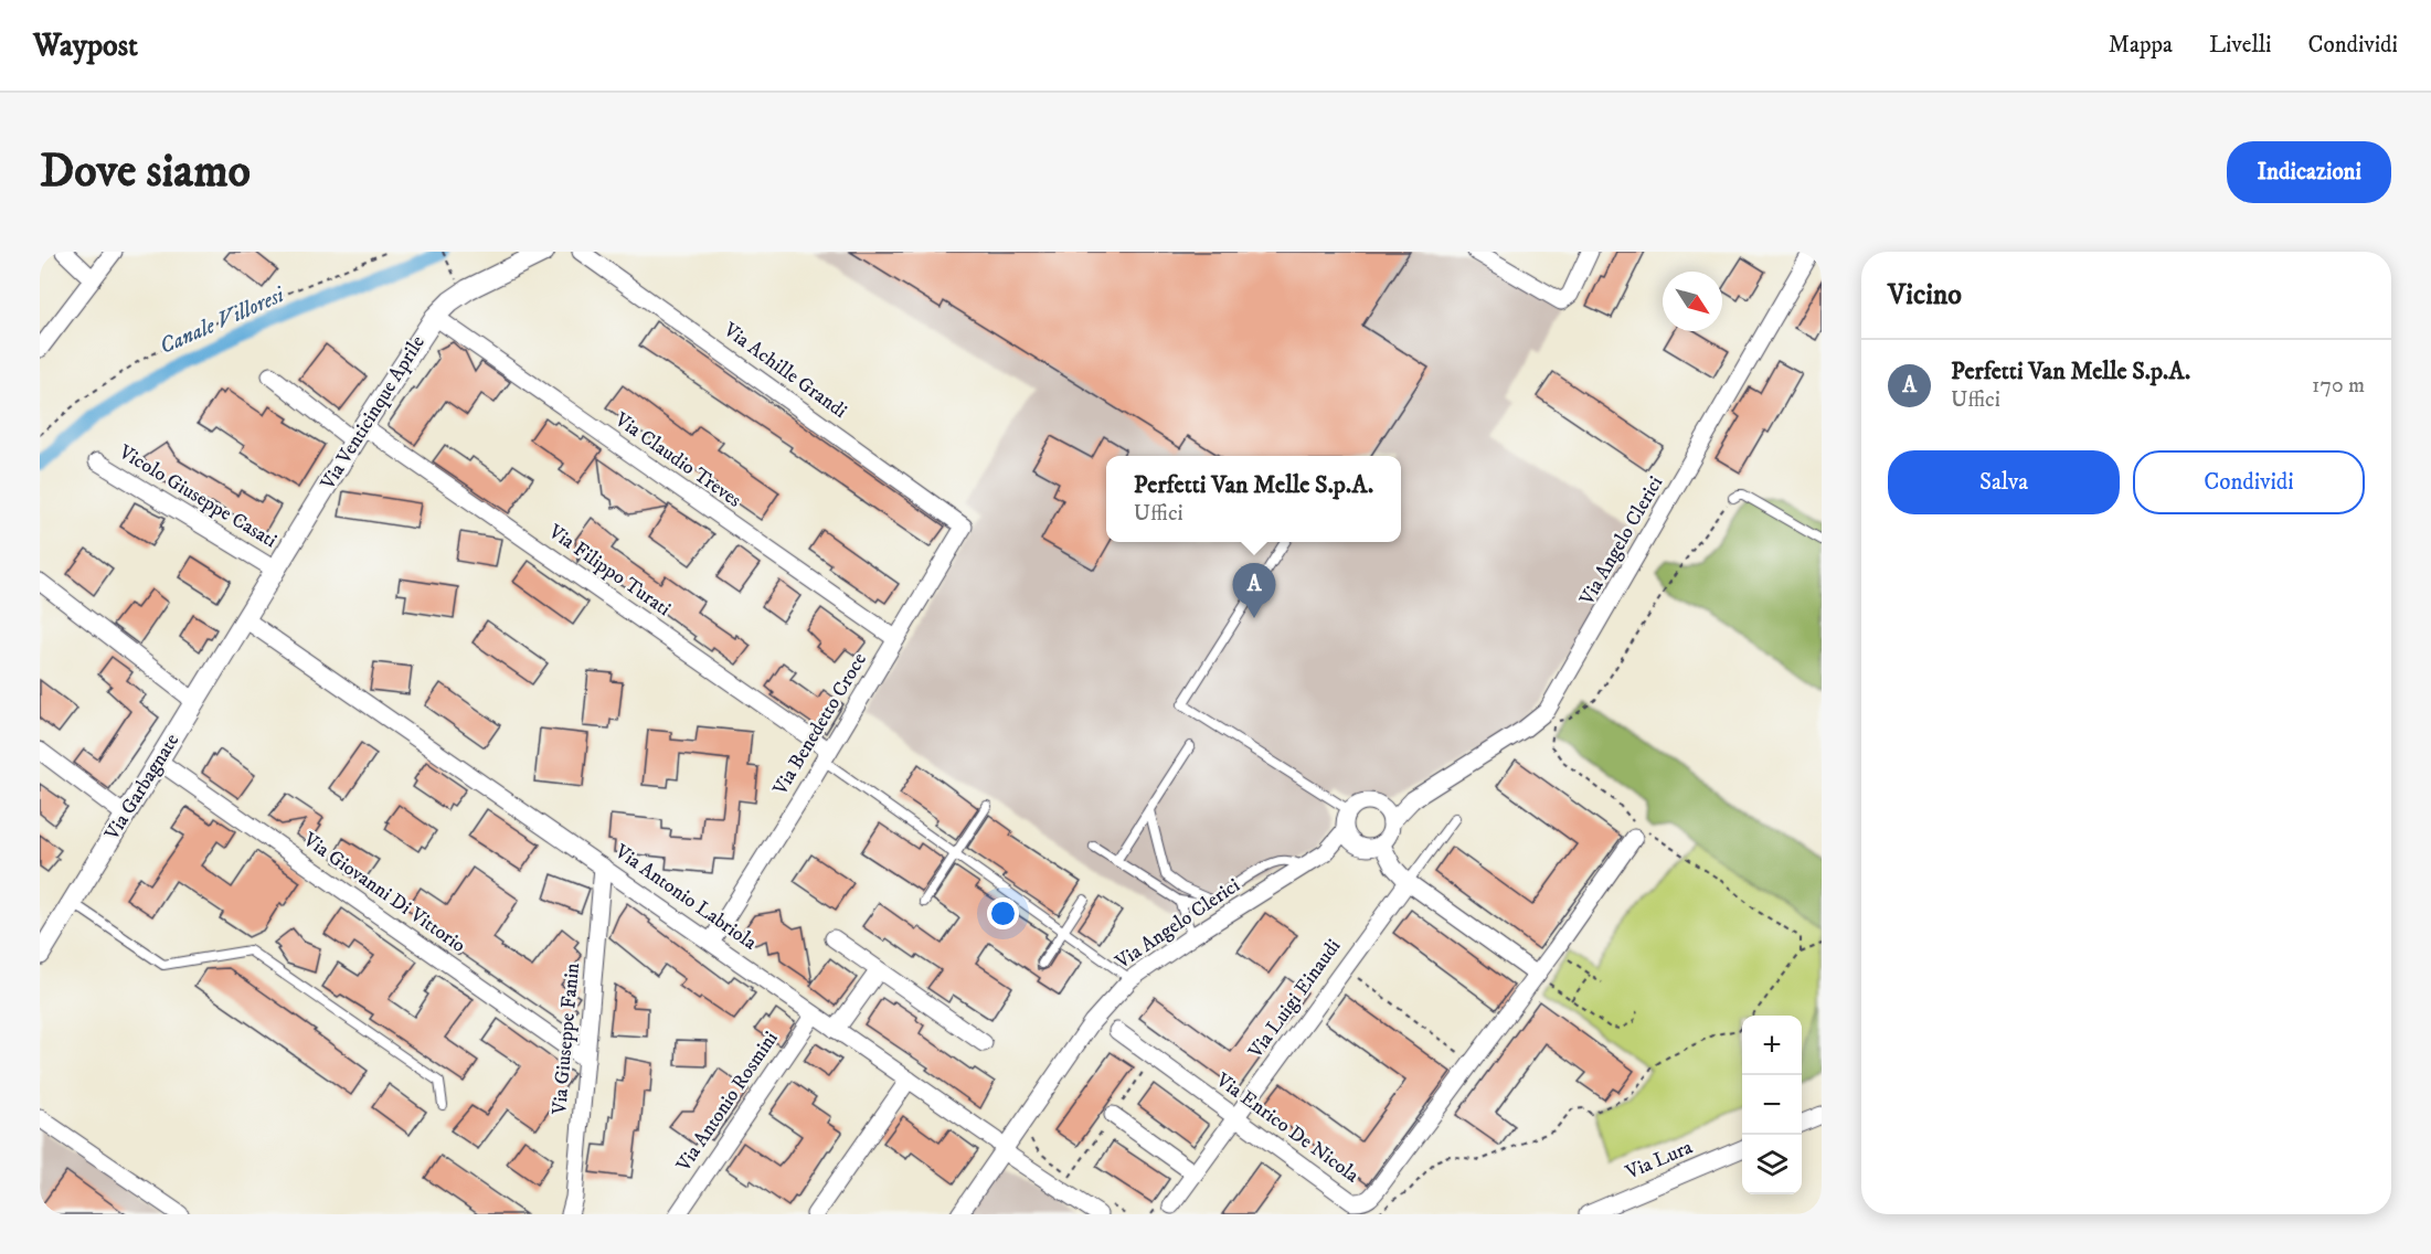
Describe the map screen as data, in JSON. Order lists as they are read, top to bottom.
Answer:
{
  "streets": {
    "street": [
      "Via Achille Grandi",
      "Via Venticinque Aprile",
      "Via Claudio Treves",
      "Vicolo Giuseppe Casati",
      "Via Angelo Clerici",
      "Via Filippo Turati",
      "Via Benedetto Croce",
      "Via Garbagnate",
      "Via Giovanni Di Vittorio",
      "Via Antonio Labriola",
      "Via Luigi Einaudi",
      "Via Giuseppe Fanin",
      "Via Antonio Rosmini",
      "Via Enrico De Nicola",
      "Via Lura"
    ]
  },
  "crossings": [
    ["Via Achille Grandi", "Via Benedetto Croce"],
    ["Via Venticinque Aprile", "Via Claudio Treves"],
    ["Via Venticinque Aprile", "Vicolo Giuseppe Casati"],
    ["Via Venticinque Aprile", "Via Filippo Turati"],
    ["Via Venticinque Aprile", "Via Garbagnate"],
    ["Via Venticinque Aprile", "Via Antonio Labriola"],
    ["Via Claudio Treves", "Via Benedetto Croce"],
    ["Via Angelo Clerici", "Via Antonio Labriola"],
    ["Via Filippo Turati", "Via Benedetto Croce"],
    ["Via Benedetto Croce", "Via Antonio Labriola"],
    ["Via Garbagnate", "Via Giovanni Di Vittorio"],
    ["Via Garbagnate", "Via Antonio Labriola"],
    ["Via Giovanni Di Vittorio", "Via Giuseppe Fanin"],
    ["Via Antonio Labriola", "Via Giuseppe Fanin"],
    ["Via Antonio Labriola", "Via Antonio Rosmini"],
    ["Via Luigi Einaudi", "Via Enrico De Nicola"]
  ],
  "water": ["Canale Villoresi"],
  "north": "bottom right",
  "page": {
    "header": "Waypost",
    "nav": ["Mappa", "Livelli", "Condividi"],
    "buttons": [
      "Indicazioni",
      ["Salva", "Condividi"]
    ],
    "title": "Dove siamo",
    "heading": "Vicino",
    "list": [
      {
        "mark": "A",
        "name": "Perfetti Van Melle S.p.A.",
        "note": "Uffici",
        "value": "170 m"
      }
    ],
    "popup": ["Perfetti Van Melle S.p.A.", "Uffici"],
    "pins": "A",
    "map_buttons": ["+", "−"]
  }
}
